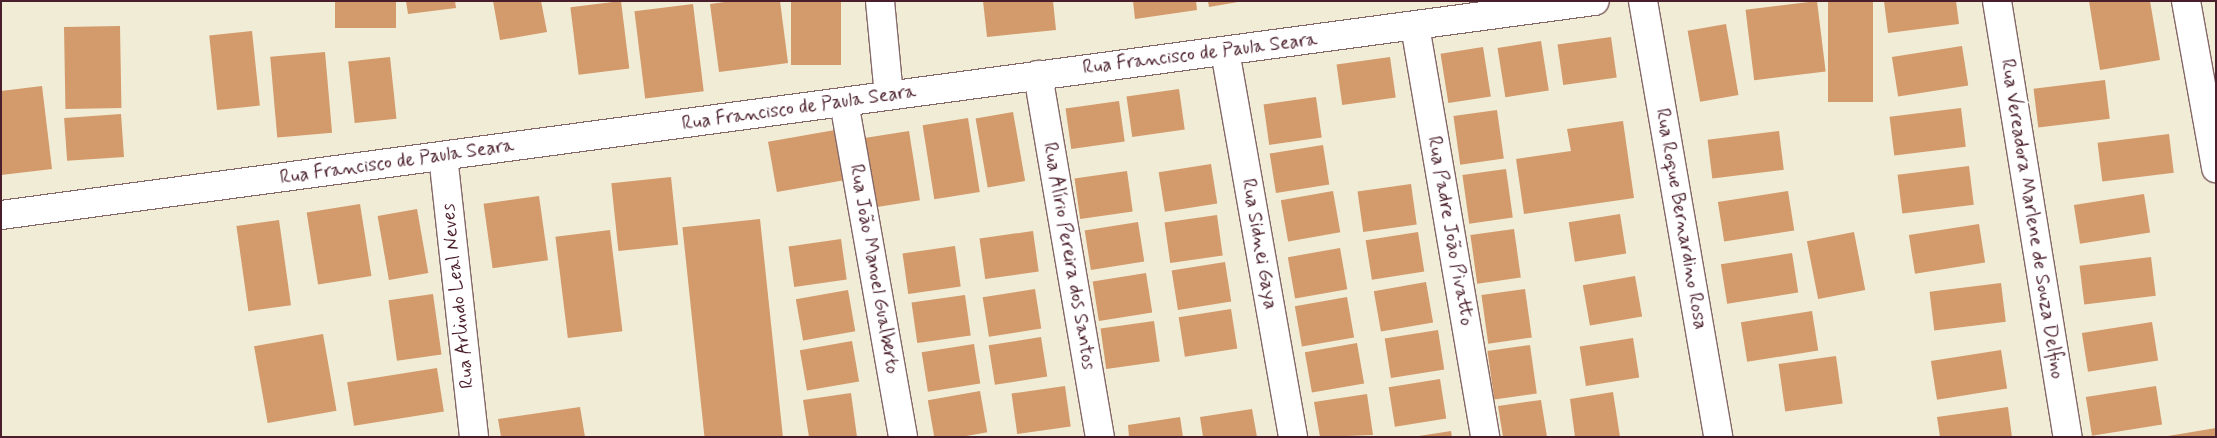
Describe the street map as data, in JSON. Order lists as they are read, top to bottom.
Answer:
{
  "streets": {
    "street": [
      "Rua Francisco de Paula Seara",
      "Rua Roque Bernardino Rosa",
      "Rua Vereadora Marlene de Souza Delfino",
      "Rua Padre João Pivatto",
      "Rua Sidnei Gaya",
      "Rua Alírio Pereira dos Santos",
      "Rua João Manoel Gualberto",
      "Rua Arlindo Leal Neves"
    ]
  },
  "crossings": [
    ["Rua Francisco de Paula Seara", "Rua Padre João Pivatto"],
    ["Rua Francisco de Paula Seara", "Rua Sidnei Gaya"],
    ["Rua Francisco de Paula Seara", "Rua Alírio Pereira dos Santos"],
    ["Rua Francisco de Paula Seara", "Rua João Manoel Gualberto"],
    ["Rua Francisco de Paula Seara", "Rua Arlindo Leal Neves"]
  ]
}
